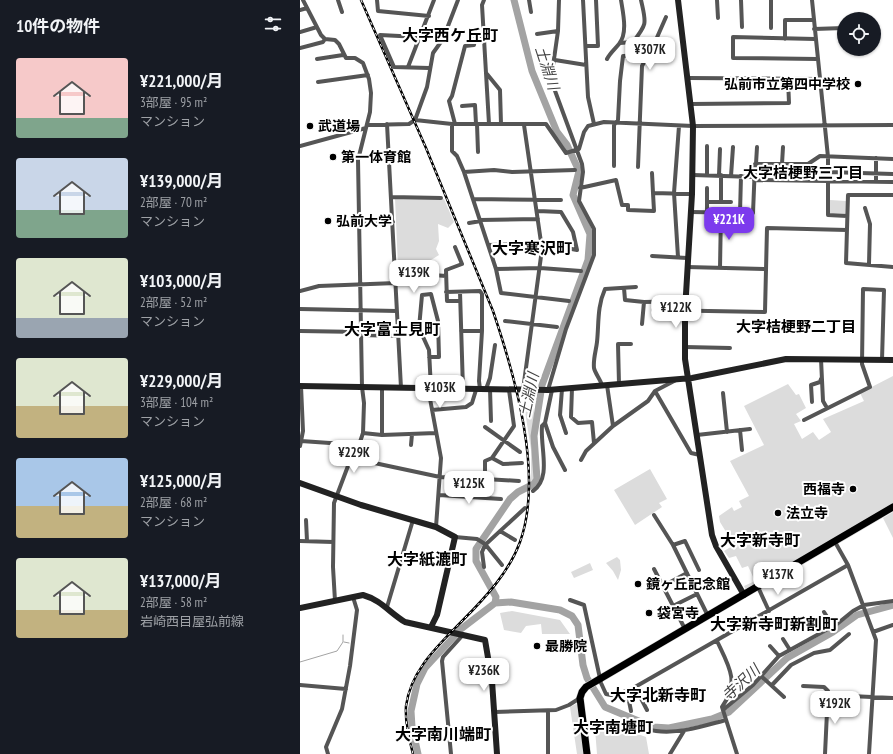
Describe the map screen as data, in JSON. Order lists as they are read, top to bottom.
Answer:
{
  "districts": [
    "大字西ケ丘町",
    "大字桔梗野三丁目",
    "大字寒沢町",
    "大字桔梗野二丁目",
    "大字富士見町",
    "大字新寺町",
    "大字紙漉町",
    "大字新寺町新割町",
    "大字北新寺町",
    "大字南塘町",
    "大字南川端町"
  ],
  "water": ["土淵川", "寺沢川"],
  "places": [
    "弘前市立第四中学校",
    "武道場",
    "第一体育館",
    "弘前大学",
    "西福寺",
    "法立寺",
    "鏡ヶ丘記念館",
    "袋宮寺",
    "最勝院"
  ],
  "page": {
    "heading": "10件の物件",
    "price": [
      "¥307K",
      "¥221K",
      "¥139K",
      "¥122K",
      "¥103K",
      "¥229K",
      "¥125K",
      "¥137K",
      "¥236K",
      "¥192K"
    ],
    "list": [
      {
        "name": "¥221,000/月",
        "note": "3部屋 · 95 m² · マンション"
      },
      {
        "name": "¥139,000/月",
        "note": "2部屋 · 70 m² · マンション"
      },
      {
        "name": "¥103,000/月",
        "note": "2部屋 · 52 m² · マンション"
      },
      {
        "name": "¥229,000/月",
        "note": "3部屋 · 104 m² · マンション"
      },
      {
        "name": "¥125,000/月",
        "note": "2部屋 · 68 m² · マンション"
      },
      {
        "name": "¥137,000/月",
        "note": "2部屋 · 58 m² · 岩崎西目屋弘前線"
      }
    ]
  }
}
